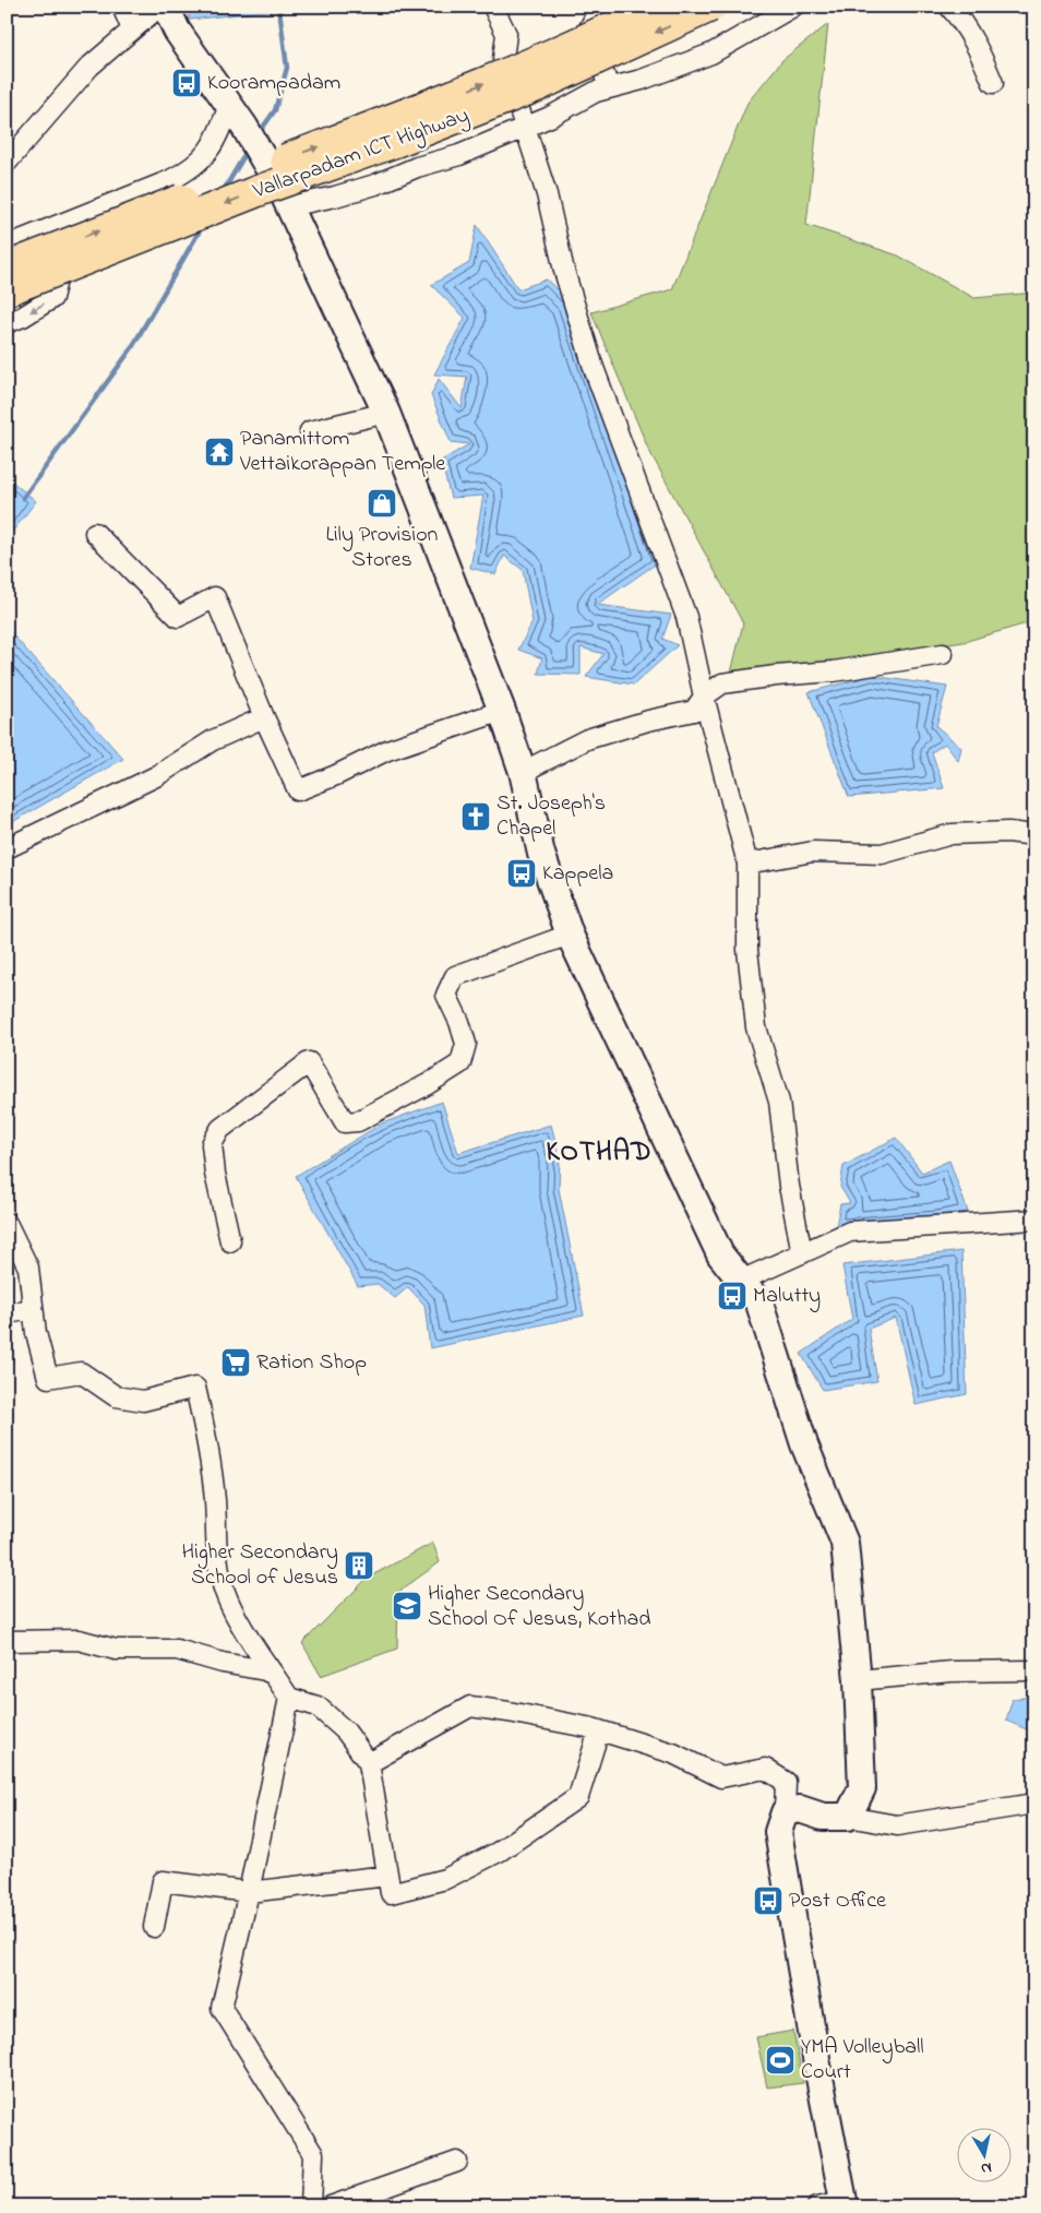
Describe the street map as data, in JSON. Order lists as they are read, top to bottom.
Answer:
{
  "streets": {
    "highway": ["Vallarpadam ICT Highway"]
  },
  "districts": ["KOTHAD"],
  "places": {
    "bus stop": [
      "Koorampadam",
      "Kappela",
      "Malutty",
      "Post Office"
    ],
    "temple": ["Panamittom Vettaikorappan Temple"],
    "shop": ["Lily Provision Stores"],
    "church": ["St. Joseph's Chapel"],
    "supermarket": ["Ration Shop"],
    "building": ["Higher Secondary School of Jesus"],
    "school or university": ["Higher Secondary School Of Jesus, Kothad"],
    "sports": ["YMA Volleyball Court"]
  },
  "north": "bottom"
}
